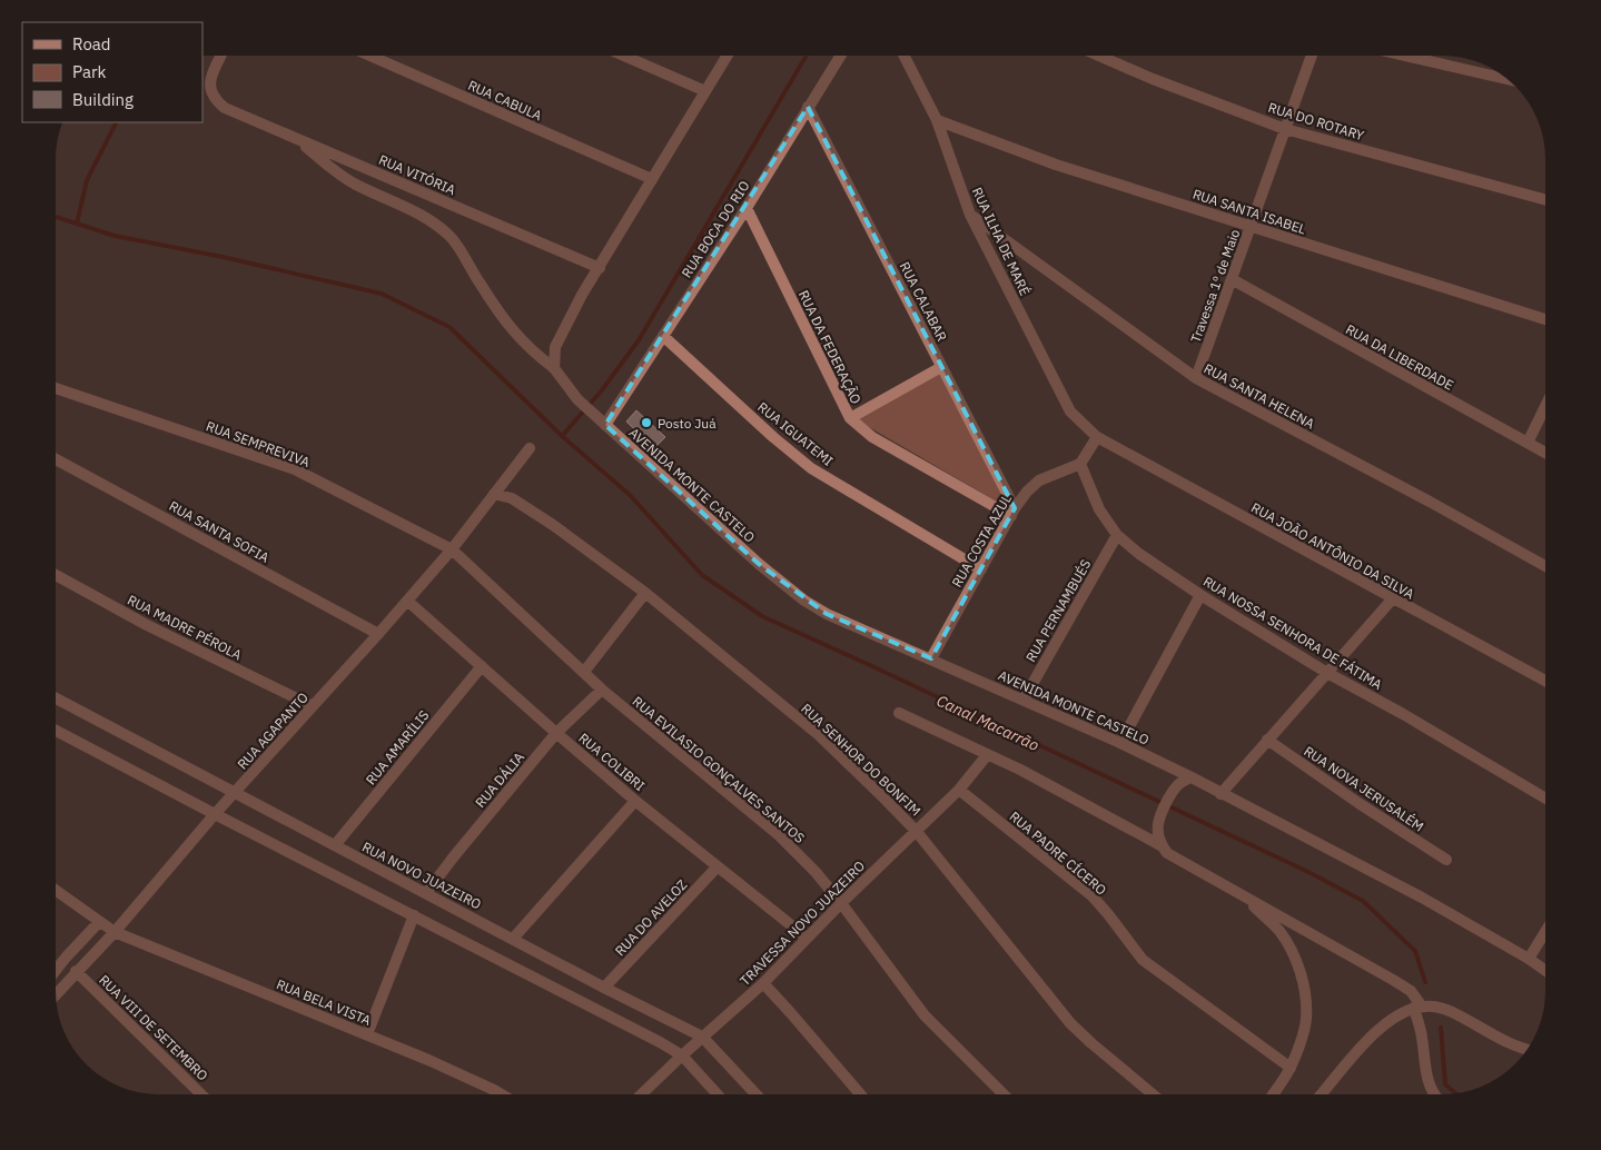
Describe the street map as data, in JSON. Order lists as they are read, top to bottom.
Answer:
{
  "streets": {
    "street": [
      "RUA CABULA",
      "RUA DO ROTARY",
      "RUA VITÓRIA",
      "RUA SANTA ISABEL",
      "RUA BOCA DO RIO",
      "RUA ILHA DE MARÉ",
      "Travessa 1º de Maio",
      "RUA CALABAR",
      "RUA DA FEDERAÇÃO",
      "RUA DA LIBERDADE",
      "RUA SANTA HELENA",
      "RUA IGUATEMI",
      "RUA SEMPREVIVA",
      "AVENIDA MONTE CASTELO",
      "RUA SANTA SOFIA",
      "RUA COSTA AZUL",
      "RUA JOÃO ANTÔNIO DA SILVA",
      "RUA PERNAMBUÉS",
      "RUA MADRE PÉROLA",
      "RUA NOSSA SENHORA DE FÁTIMA",
      "RUA AGAPANTO",
      "RUA AMARÍLIS",
      "RUA SENHOR DO BONFIM",
      "RUA COLIBRI",
      "RUA EVILASIO GONÇALVES SANTOS",
      "RUA DÁLIA",
      "RUA NOVA JERUSALÉM",
      "RUA PADRE CÍCERO",
      "RUA NOVO JUAZEIRO",
      "RUA DO AVELOZ",
      "TRAVESSA NOVO JUAZEIRO",
      "RUA BELA VISTA",
      "RUA VIII DE SETEMBRO"
    ]
  },
  "crossings": [
    ["RUA DO ROTARY", "Travessa 1º de Maio"],
    ["RUA VITÓRIA", "AVENIDA MONTE CASTELO"],
    ["RUA SANTA ISABEL", "RUA ILHA DE MARÉ"],
    ["RUA SANTA ISABEL", "Travessa 1º de Maio"],
    ["RUA BOCA DO RIO", "RUA CALABAR"],
    ["RUA BOCA DO RIO", "RUA DA FEDERAÇÃO"],
    ["RUA BOCA DO RIO", "RUA IGUATEMI"],
    ["RUA BOCA DO RIO", "AVENIDA MONTE CASTELO"],
    ["RUA ILHA DE MARÉ", "RUA SANTA HELENA"],
    ["RUA ILHA DE MARÉ", "RUA JOÃO ANTÔNIO DA SILVA"],
    ["Travessa 1º de Maio", "RUA DA LIBERDADE"],
    ["Travessa 1º de Maio", "RUA SANTA HELENA"],
    ["RUA CALABAR", "RUA DA FEDERAÇÃO"],
    ["RUA CALABAR", "RUA COSTA AZUL"],
    ["RUA DA FEDERAÇÃO", "RUA COSTA AZUL"],
    ["RUA IGUATEMI", "RUA COSTA AZUL"],
    ["RUA SEMPREVIVA", "RUA AGAPANTO"],
    ["RUA SEMPREVIVA", "RUA EVILASIO GONÇALVES SANTOS"],
    ["AVENIDA MONTE CASTELO", "RUA COSTA AZUL"],
    ["AVENIDA MONTE CASTELO", "RUA PERNAMBUÉS"],
    ["RUA SANTA SOFIA", "RUA AGAPANTO"],
    ["RUA COSTA AZUL", "RUA NOSSA SENHORA DE FÁTIMA"],
    ["RUA PERNAMBUÉS", "RUA NOSSA SENHORA DE FÁTIMA"],
    ["RUA MADRE PÉROLA", "RUA AGAPANTO"],
    ["RUA AGAPANTO", "RUA SENHOR DO BONFIM"],
    ["RUA AGAPANTO", "RUA COLIBRI"],
    ["RUA AGAPANTO", "RUA EVILASIO GONÇALVES SANTOS"],
    ["RUA AGAPANTO", "RUA NOVO JUAZEIRO"],
    ["RUA AGAPANTO", "RUA BELA VISTA"],
    ["RUA AGAPANTO", "RUA VIII DE SETEMBRO"],
    ["RUA AMARÍLIS", "RUA COLIBRI"],
    ["RUA AMARÍLIS", "RUA NOVO JUAZEIRO"],
    ["RUA SENHOR DO BONFIM", "TRAVESSA NOVO JUAZEIRO"],
    ["RUA COLIBRI", "RUA DÁLIA"],
    ["RUA COLIBRI", "RUA DO AVELOZ"],
    ["RUA COLIBRI", "TRAVESSA NOVO JUAZEIRO"],
    ["RUA EVILASIO GONÇALVES SANTOS", "RUA DÁLIA"],
    ["RUA EVILASIO GONÇALVES SANTOS", "TRAVESSA NOVO JUAZEIRO"],
    ["RUA DÁLIA", "RUA NOVO JUAZEIRO"],
    ["RUA PADRE CÍCERO", "TRAVESSA NOVO JUAZEIRO"],
    ["RUA NOVO JUAZEIRO", "RUA DO AVELOZ"],
    ["RUA NOVO JUAZEIRO", "TRAVESSA NOVO JUAZEIRO"]
  ],
  "water": ["Canal Macarrão"],
  "places": ["Posto Juá"],
  "legend": ["Road", "Park", "Building"]
}
